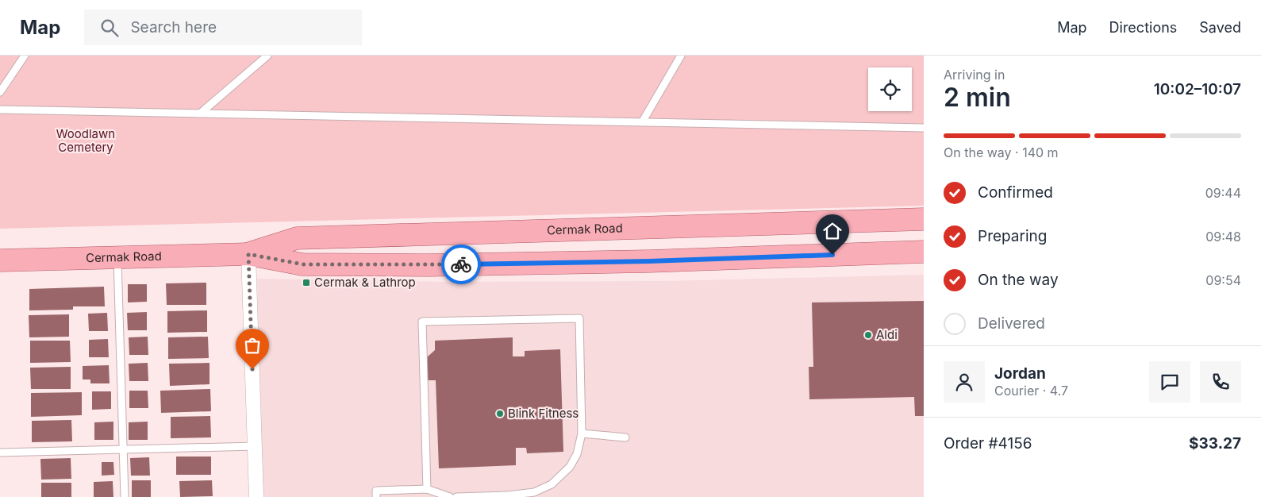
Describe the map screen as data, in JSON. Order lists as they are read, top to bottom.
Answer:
{
  "streets": {
    "main road": ["Cermak Road"]
  },
  "parks": ["Woodlawn Cemetery"],
  "places": {
    "transit": ["Cermak & Lathrop"],
    "other": ["Aldi", "Blink Fitness"]
  },
  "page": {
    "header": "Map",
    "search": "Search here",
    "nav": ["Map", "Directions", "Saved"],
    "heading": ["2 min", "Arriving in", "10:02–10:07"],
    "panel": [
      "Jordan",
      "Courier · 4.7",
      "Order #4156",
      "$33.27"
    ],
    "bar": "On the way · 140 m",
    "list": [
      ["Confirmed", "09:44"],
      ["Preparing", "09:48"],
      ["On the way", "09:54"],
      "Delivered"
    ]
  }
}
